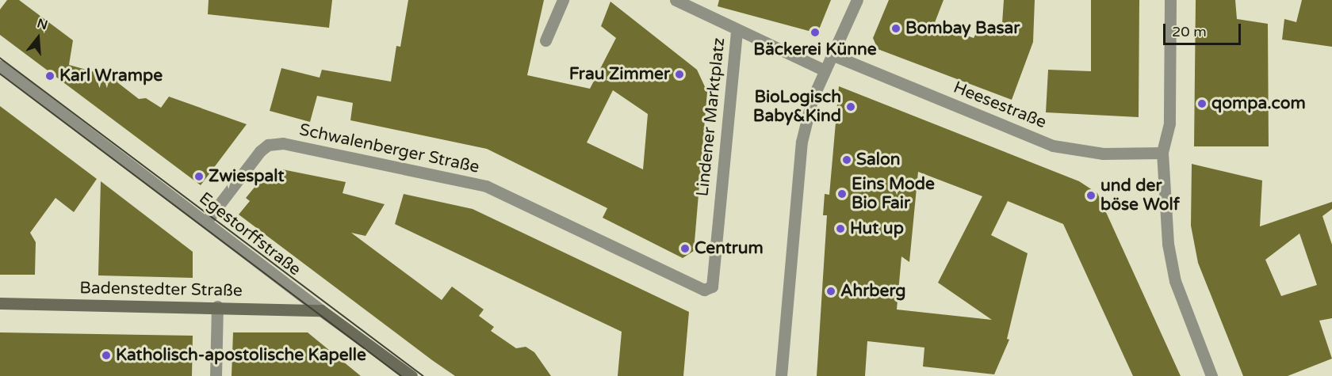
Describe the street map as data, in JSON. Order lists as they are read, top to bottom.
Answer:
{
  "streets": {
    "street": [
      "Heesestraße",
      "Lindener Marktplatz",
      "Schwalenberger Straße",
      "Egestorffstraße",
      "Badenstedter Straße"
    ]
  },
  "crossings": [
    ["Lindener Marktplatz", "Schwalenberger Straße"],
    ["Schwalenberger Straße", "Egestorffstraße"],
    ["Egestorffstraße", "Badenstedter Straße"]
  ],
  "places": [
    "Bombay Basar",
    "Bäckerei Künne",
    "Frau Zimmer",
    "Karl Wrampe",
    "qompa.com",
    "BioLogisch Baby&Kind",
    "Salon",
    "Zwiespalt",
    "Eins Mode Bio Fair",
    "und der böse Wolf",
    "Hut up",
    "Centrum",
    "Ahrberg",
    "Katholisch-apostolische Kapelle"
  ],
  "scale_bar": "20 m",
  "north": "top"
}
